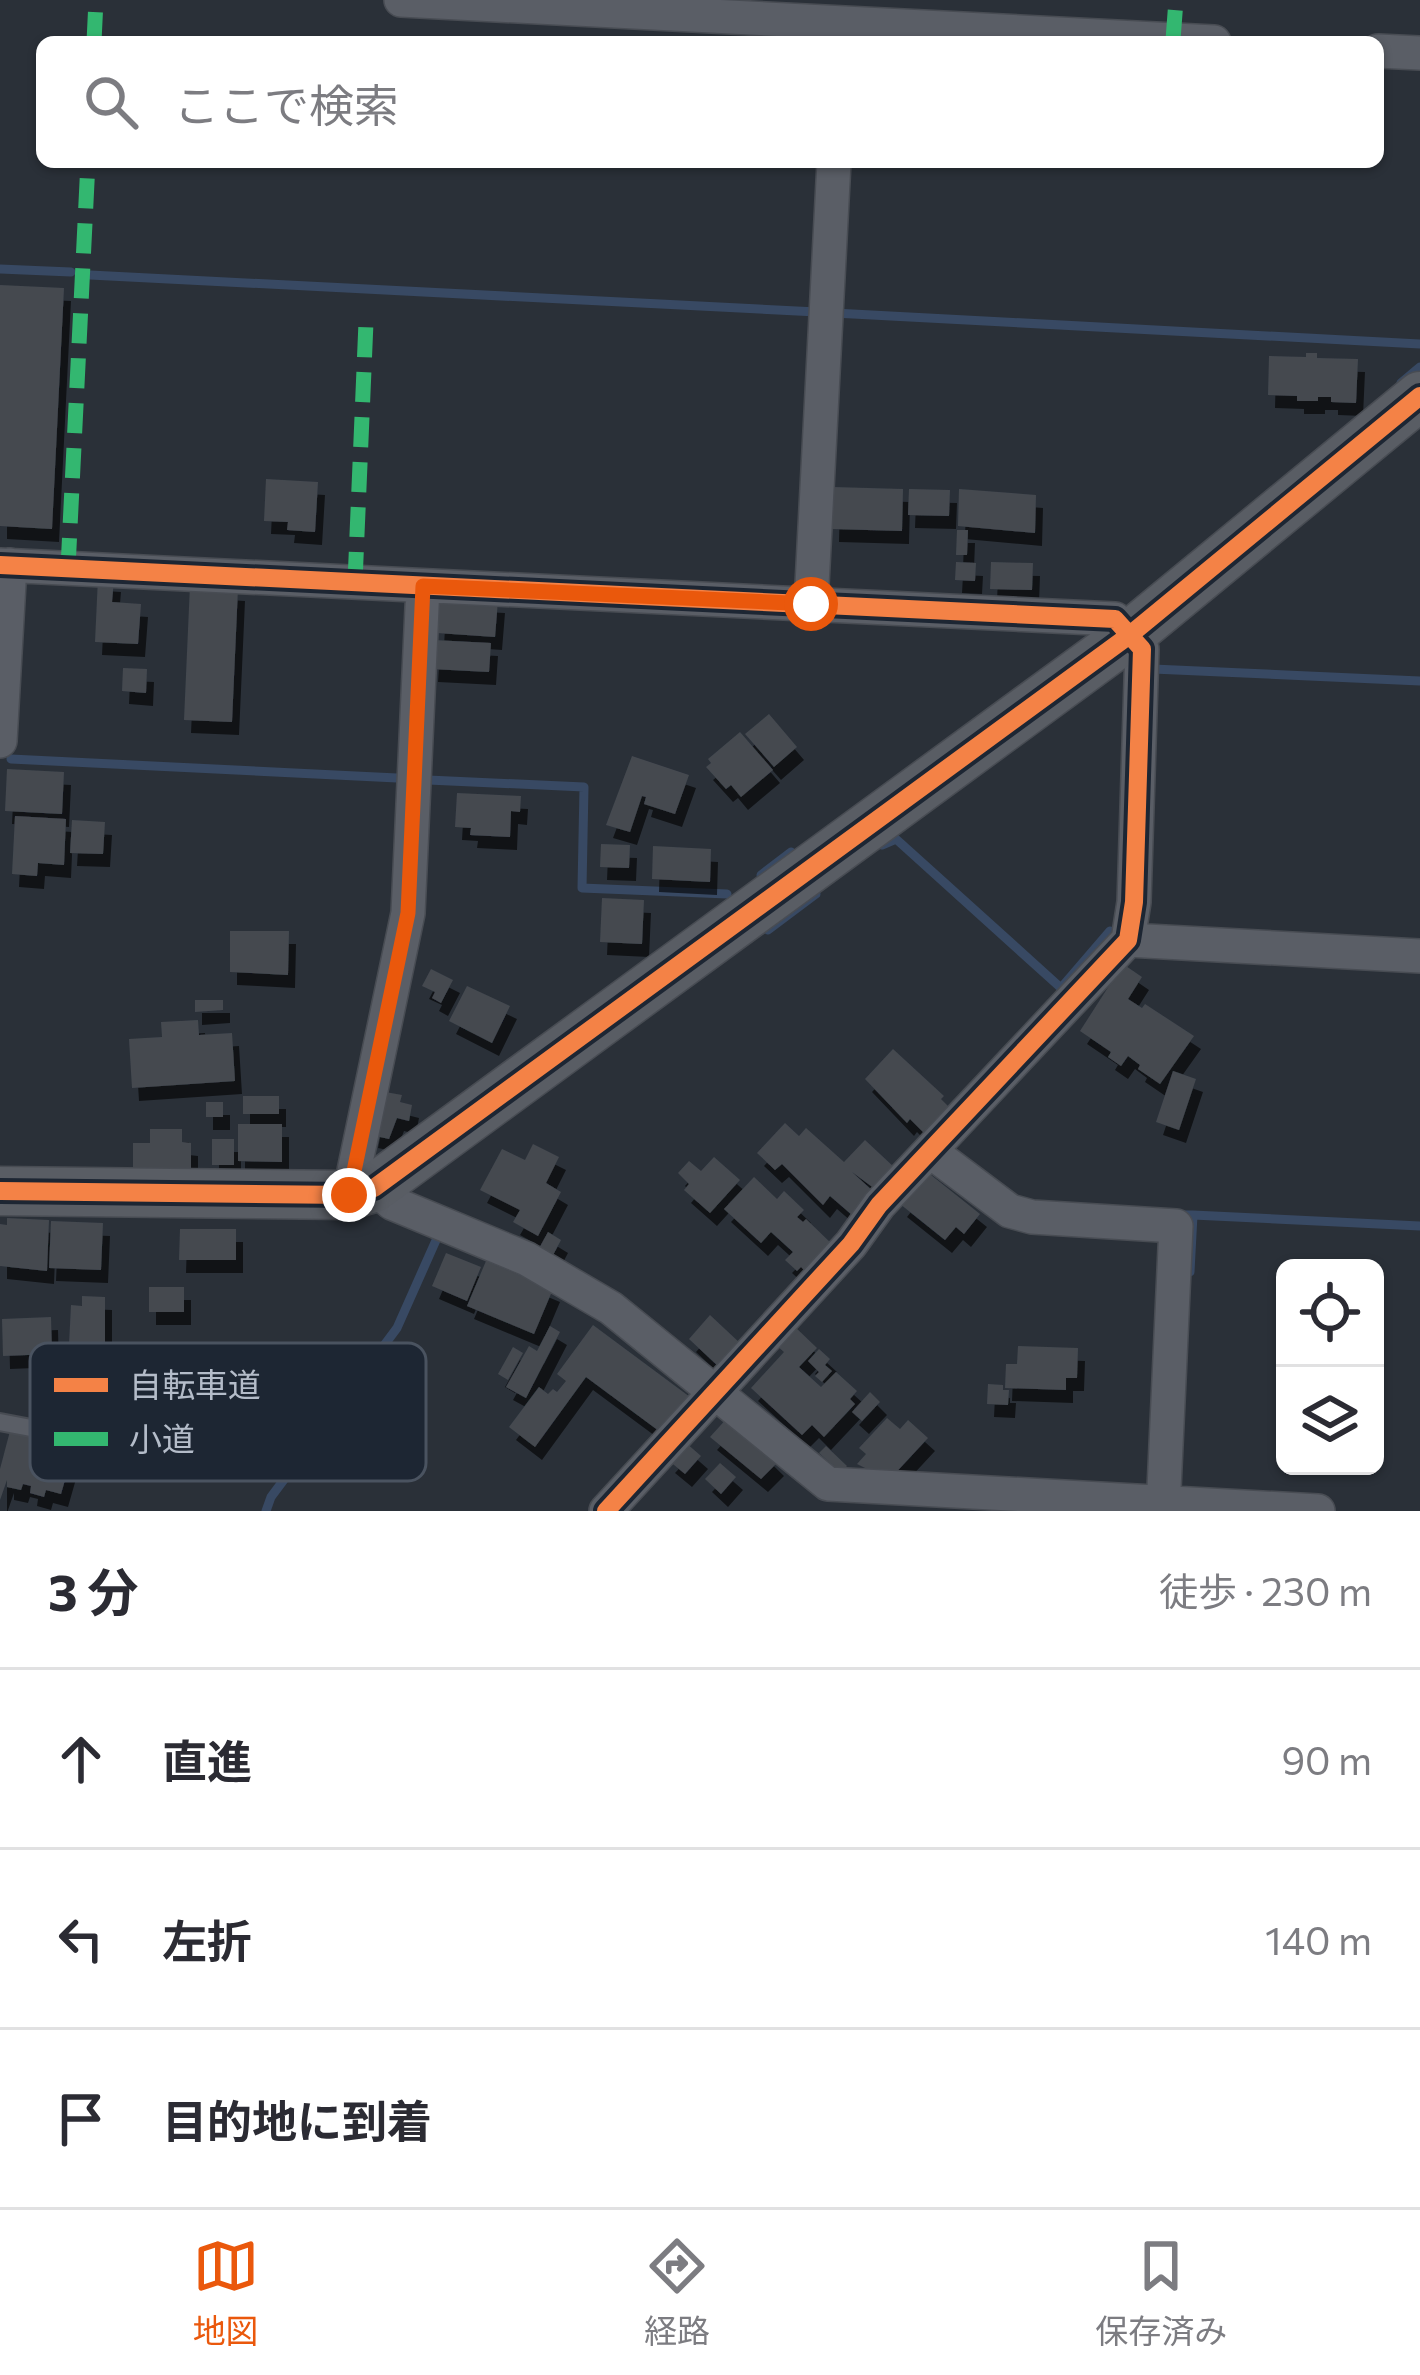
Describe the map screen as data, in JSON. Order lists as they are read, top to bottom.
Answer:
{
  "legend": ["自転車道", "小道"],
  "page": {
    "search": "ここで検索",
    "heading": ["3 分", "徒歩 · 230 m"],
    "list": [
      ["直進", "90 m"],
      ["左折", "140 m"],
      "目的地に到着"
    ],
    "nav": ["地図", "経路", "保存済み"]
  }
}
